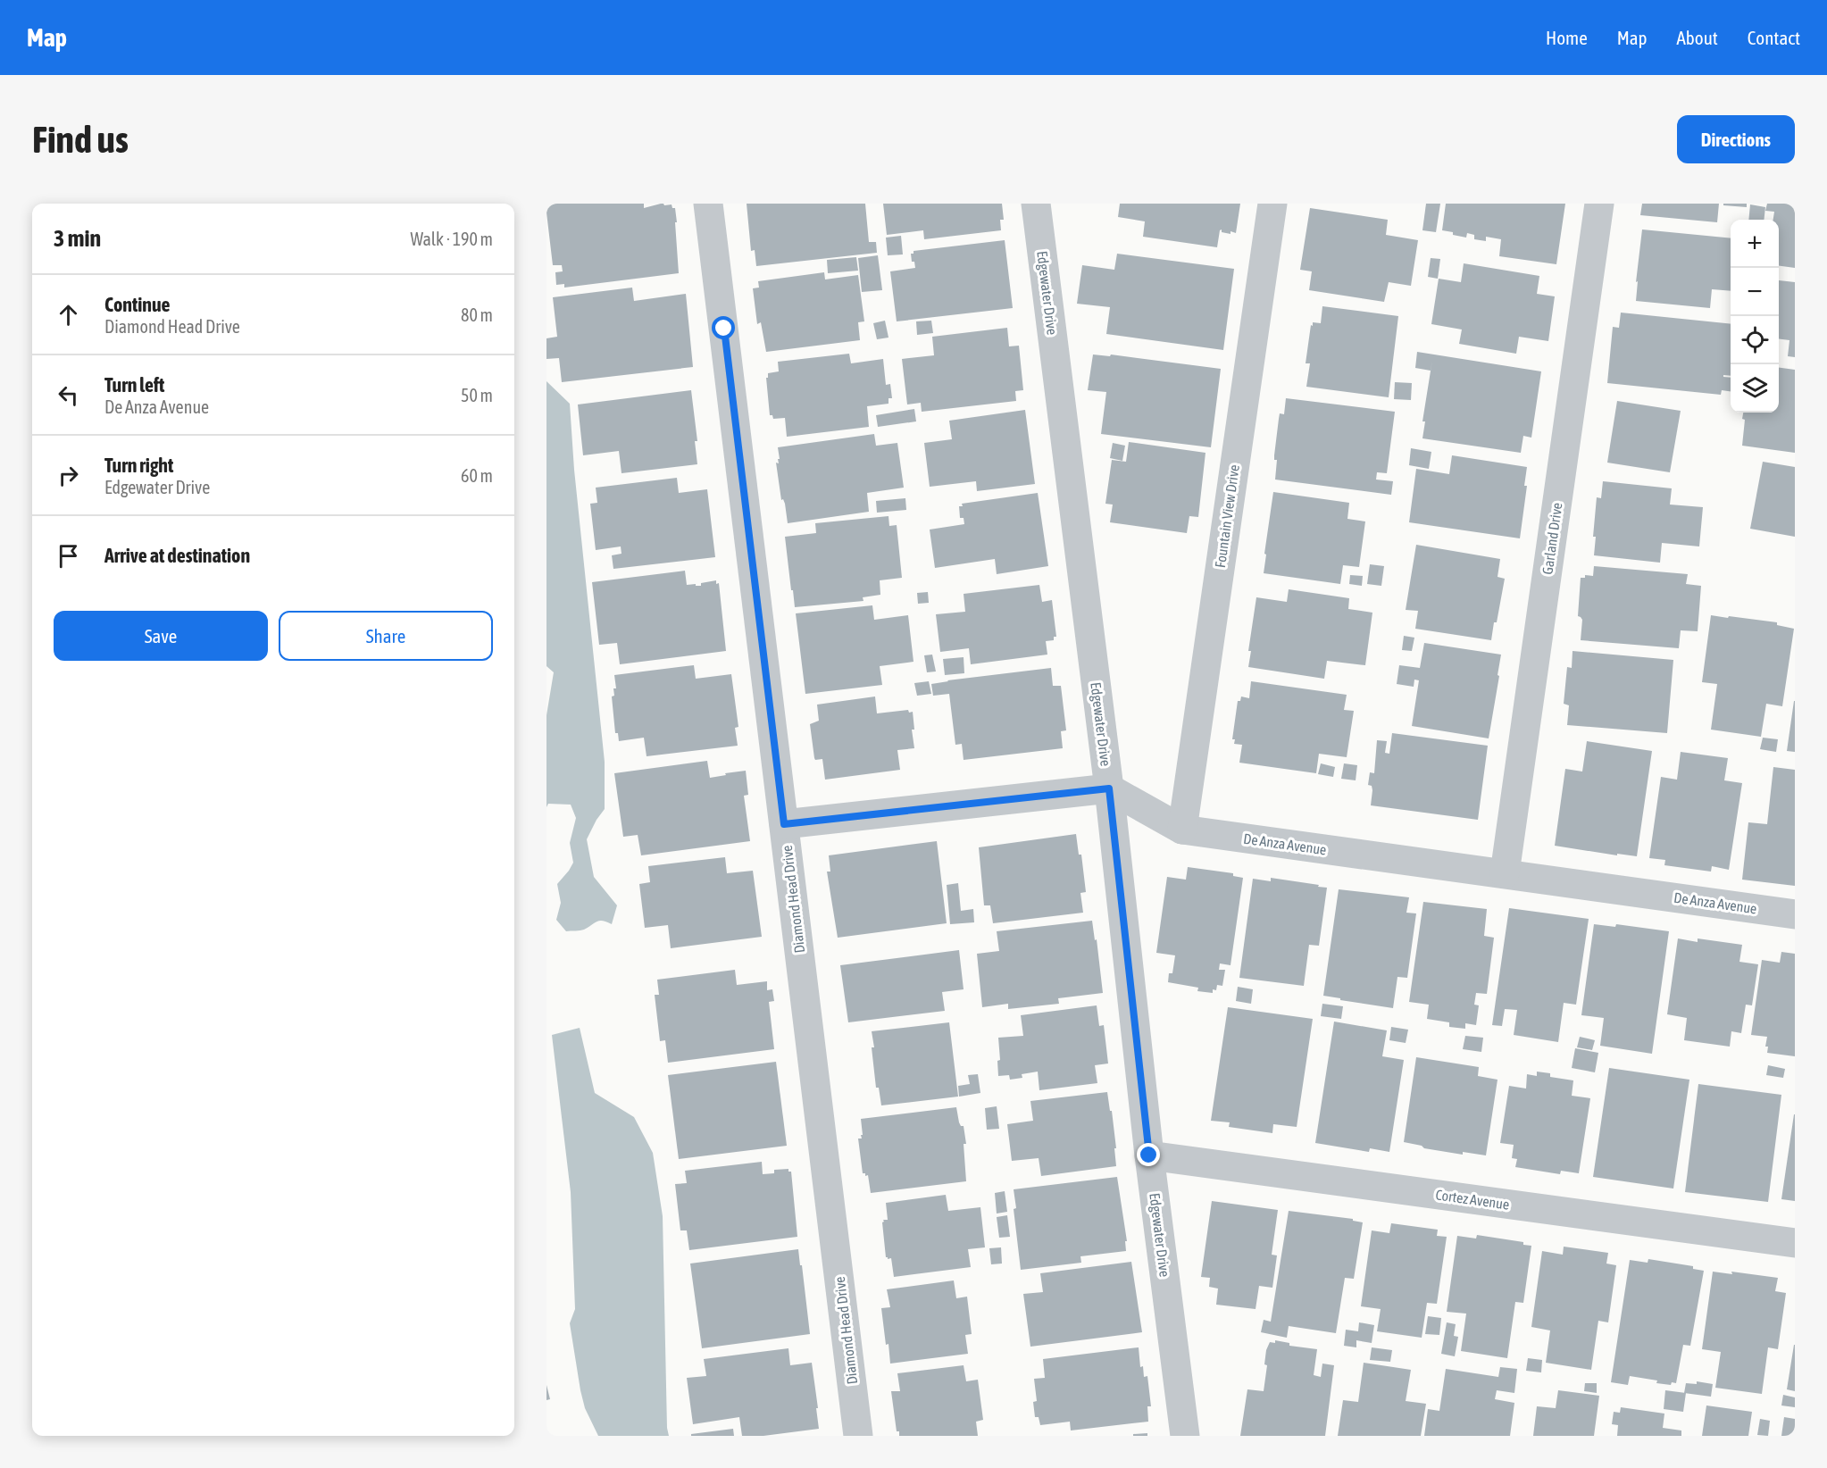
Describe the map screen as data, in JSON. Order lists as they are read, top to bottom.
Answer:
{
  "streets": {
    "lane": [
      "Edgewater Drive",
      "Fountain View Drive",
      "Garland Drive",
      "De Anza Avenue",
      "Diamond Head Drive",
      "Cortez Avenue"
    ]
  },
  "crossings": [
    ["Edgewater Drive", "De Anza Avenue"],
    ["Edgewater Drive", "Cortez Avenue"],
    ["Fountain View Drive", "De Anza Avenue"],
    ["Garland Drive", "De Anza Avenue"]
  ],
  "page": {
    "header": "Map",
    "nav": [
      "Home",
      "Map",
      "About",
      "Contact"
    ],
    "buttons": [
      "Directions",
      ["Save", "Share"]
    ],
    "title": "Find us",
    "heading": ["3 min", "Walk · 190 m"],
    "map_buttons": ["+", "−"],
    "list": [
      ["Continue", "Diamond Head Drive", "80 m"],
      ["Turn left", "De Anza Avenue", "50 m"],
      ["Turn right", "Edgewater Drive", "60 m"],
      "Arrive at destination"
    ]
  }
}
